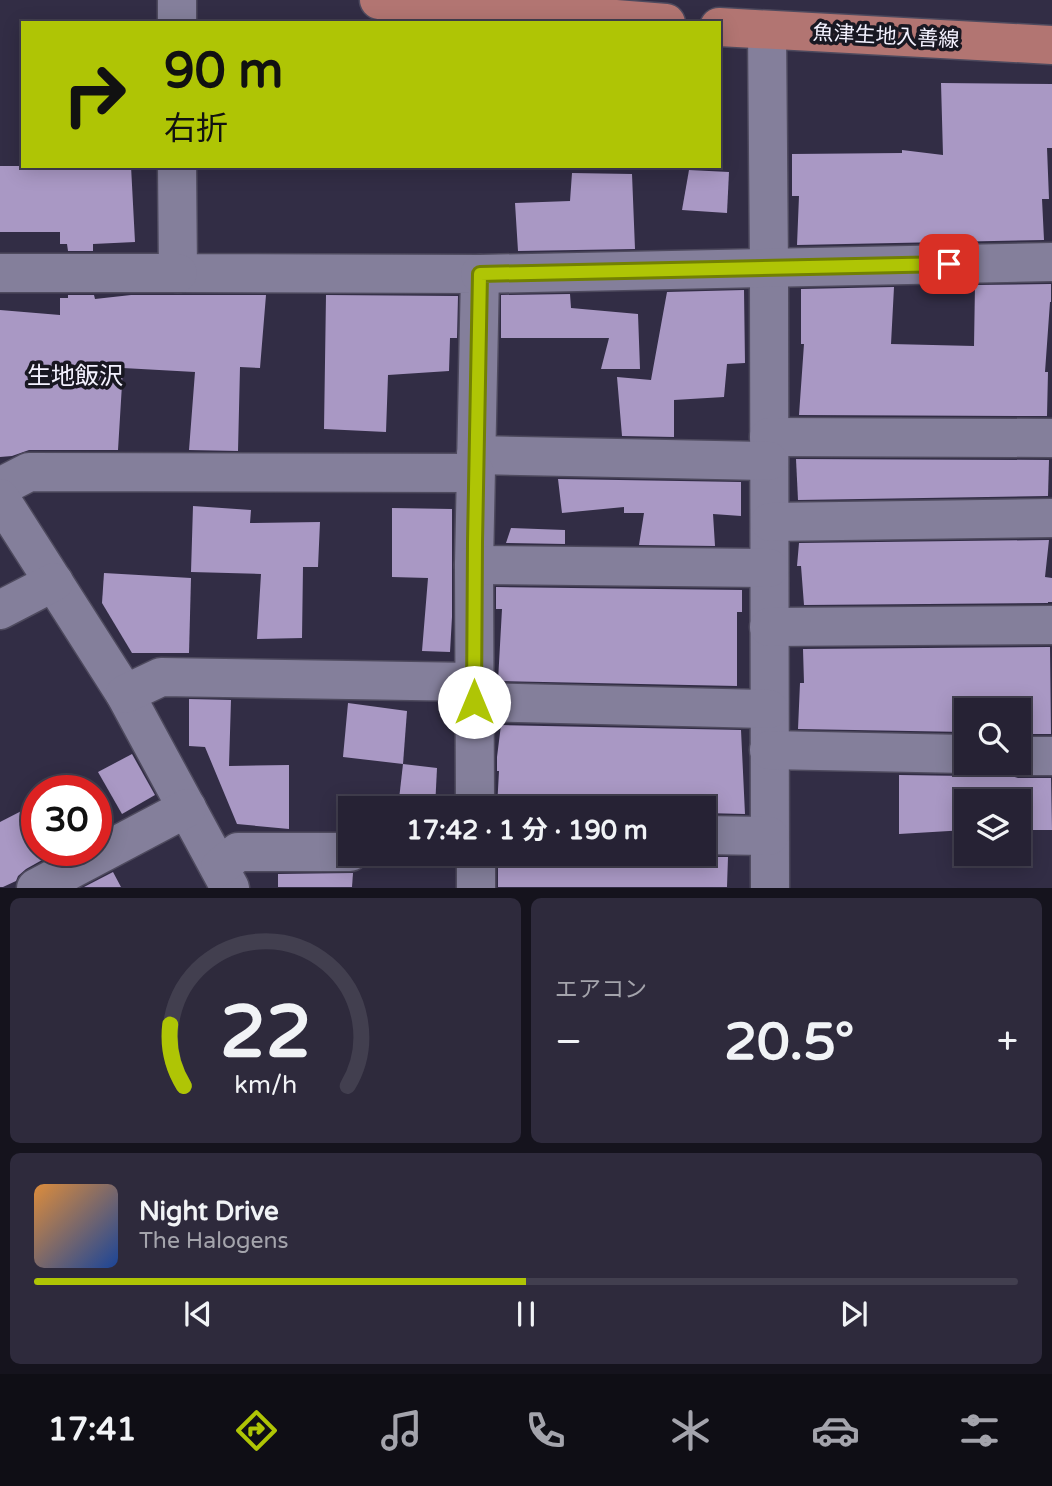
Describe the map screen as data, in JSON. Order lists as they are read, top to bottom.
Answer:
{
  "streets": {
    "main road": ["魚津生地入善線"]
  },
  "districts": ["生地飯沢"],
  "page": {
    "turn": ["90 m", "右折"],
    "limit": "30",
    "trip": "17:42 · 1 分 · 190 m",
    "tile": "エアコン",
    "heat": ["−", "20.5°", "+"],
    "song": ["Night Drive", "The Halogens"],
    "tabs": "17:41",
    "gauge": ["22", "km/h"]
  }
}
